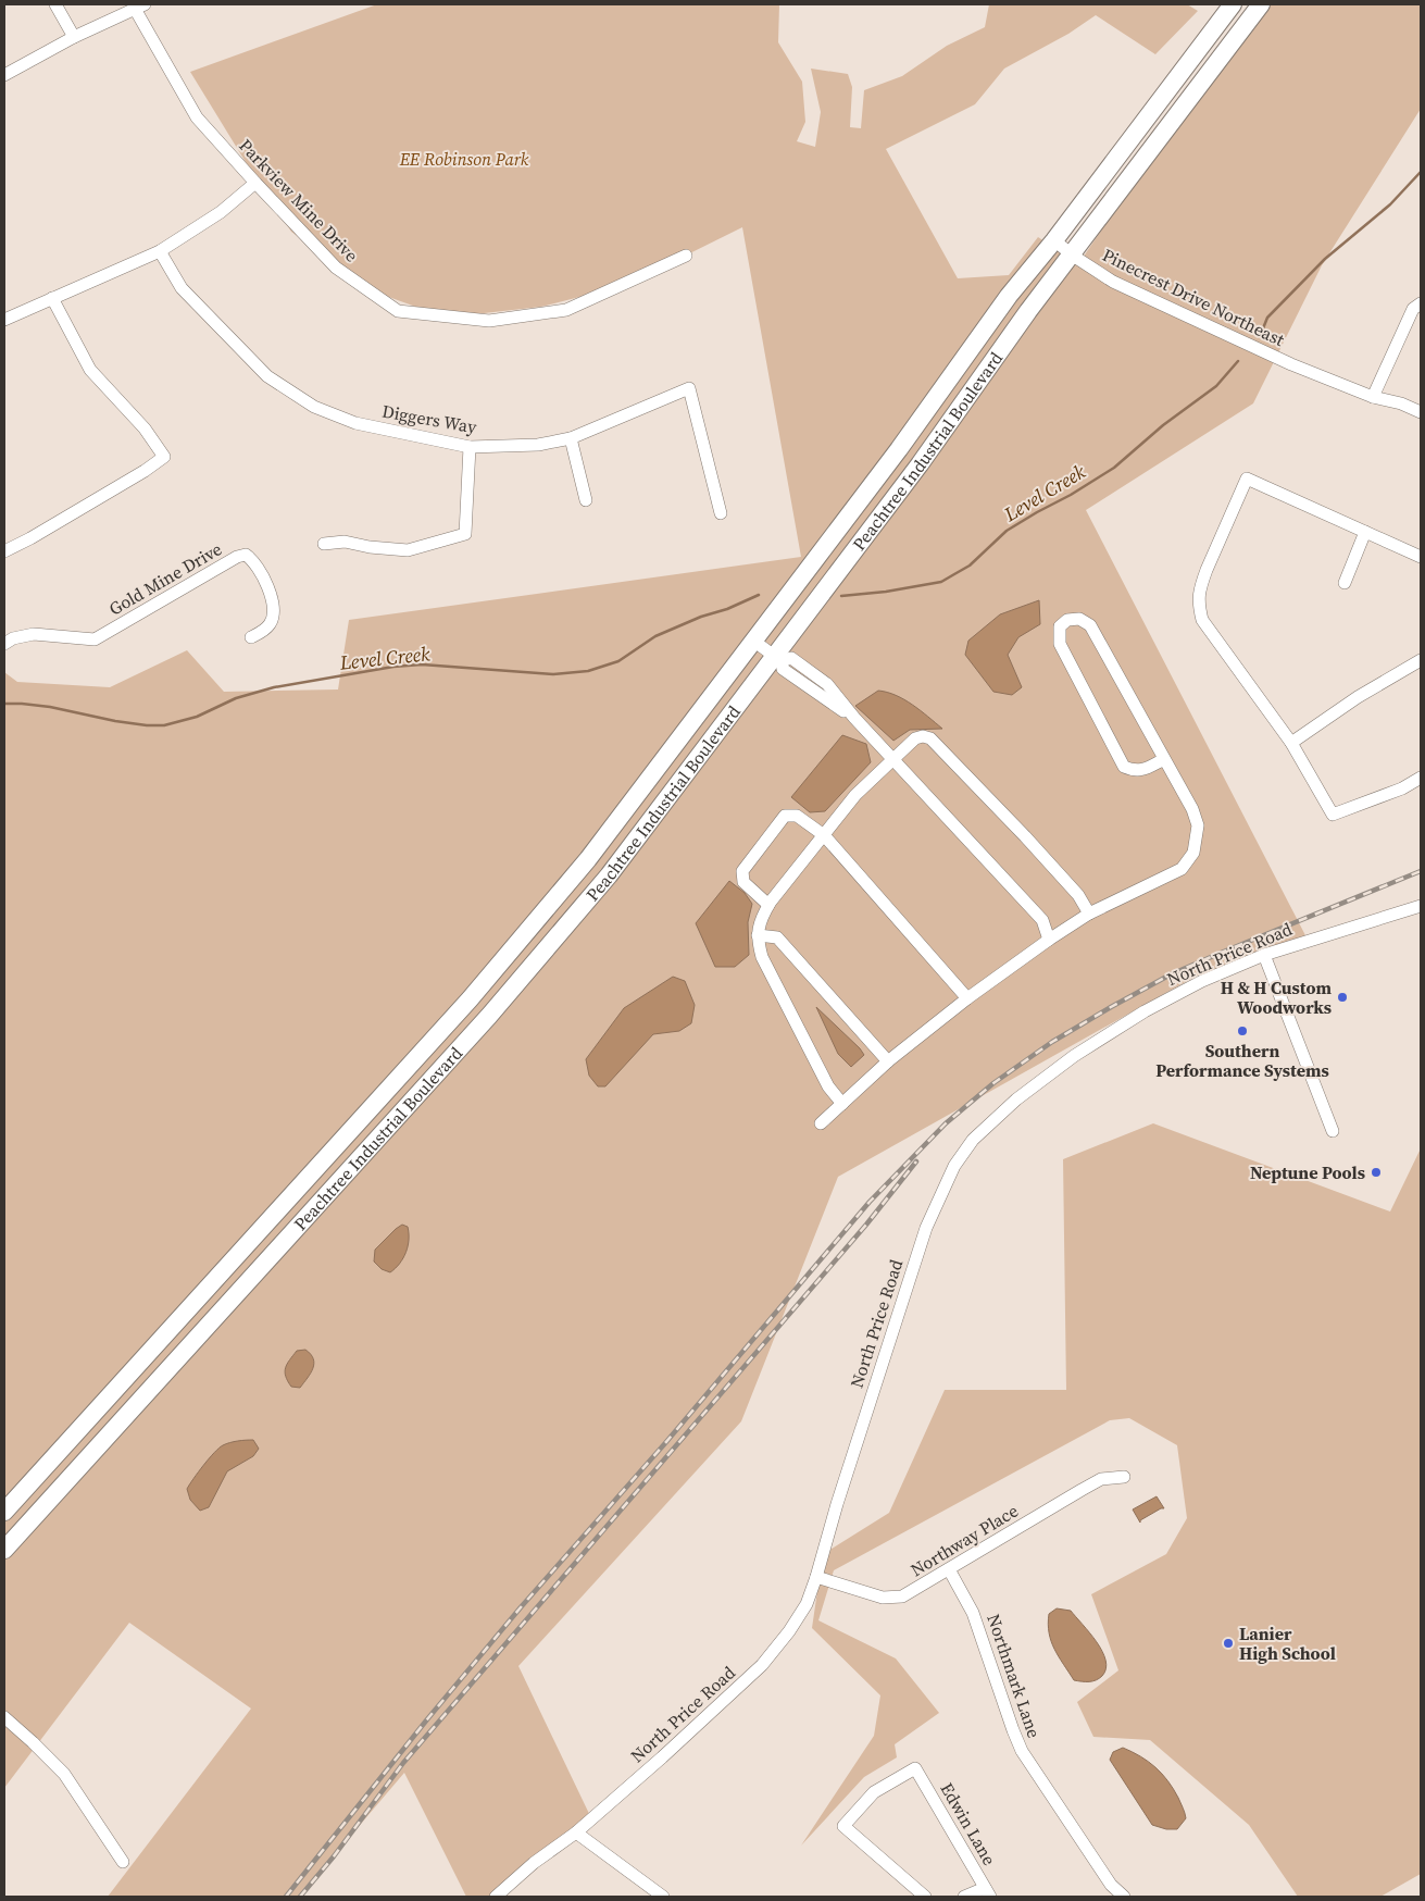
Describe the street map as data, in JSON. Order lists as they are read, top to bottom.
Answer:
{
  "streets": {
    "highway": ["Peachtree Industrial Boulevard"],
    "street": [
      "Parkview Mine Drive",
      "Pinecrest Drive Northeast",
      "Diggers Way",
      "Gold Mine Drive",
      "North Price Road",
      "Northway Place",
      "Northmark Lane",
      "Edwin Lane"
    ]
  },
  "crossings": [
    ["Pinecrest Drive Northeast", "Peachtree Industrial Boulevard"],
    ["North Price Road", "Northway Place"],
    ["Northway Place", "Northmark Lane"]
  ],
  "water": ["Level Creek"],
  "parks": ["EE Robinson Park"],
  "places": [
    "H & H Custom Woodworks",
    "Southern Performance Systems",
    "Neptune Pools",
    "Lanier High School"
  ]
}
